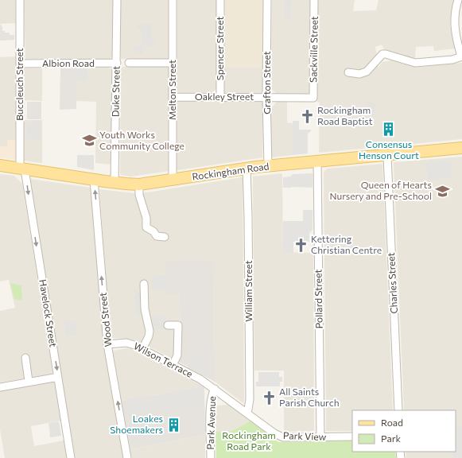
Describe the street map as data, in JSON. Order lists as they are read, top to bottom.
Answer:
{
  "streets": {
    "main road": ["Rockingham Road"],
    "street": [
      "Spencer Street",
      "Sackville Street",
      "Albion Road",
      "Grafton Street",
      "Buccleuch Street",
      "Melton Street",
      "Duke Street",
      "Oakley Street",
      "Charles Street",
      "William Street",
      "Pollard Street",
      "Havelock Street",
      "Wood Street",
      "Wilson Terrace",
      "Park Avenue",
      "Park View"
    ]
  },
  "crossings": [
    ["Spencer Street", "Oakley Street"],
    ["Sackville Street", "Oakley Street"],
    ["Albion Road", "Buccleuch Street"],
    ["Albion Road", "Duke Street"],
    ["Grafton Street", "Oakley Street"],
    ["Grafton Street", "Rockingham Road"],
    ["Buccleuch Street", "Rockingham Road"],
    ["Buccleuch Street", "Havelock Street"],
    ["Melton Street", "Oakley Street"],
    ["Melton Street", "Rockingham Road"],
    ["Duke Street", "Rockingham Road"],
    ["Rockingham Road", "Charles Street"],
    ["Rockingham Road", "William Street"],
    ["Rockingham Road", "Pollard Street"],
    ["Rockingham Road", "Havelock Street"],
    ["Rockingham Road", "Wood Street"],
    ["William Street", "Park View"],
    ["Pollard Street", "Park View"],
    ["Wood Street", "Wilson Terrace"],
    ["Wilson Terrace", "Park Avenue"],
    ["Wilson Terrace", "Park View"],
    ["Park Avenue", "Park View"]
  ],
  "one_way": ["Havelock Street", "Wood Street"],
  "parks": ["Rockingham Road Park"],
  "places": {
    "church": ["Rockingham Road Baptist", "Kettering Christian Centre", "All Saints Parish Church"],
    "building": ["Consensus Henson Court", "Loakes Shoemakers"],
    "school or university": ["Youth Works Community College", "Queen of Hearts Nursery and Pre-School"]
  },
  "legend": ["Road", "Park"]
}
